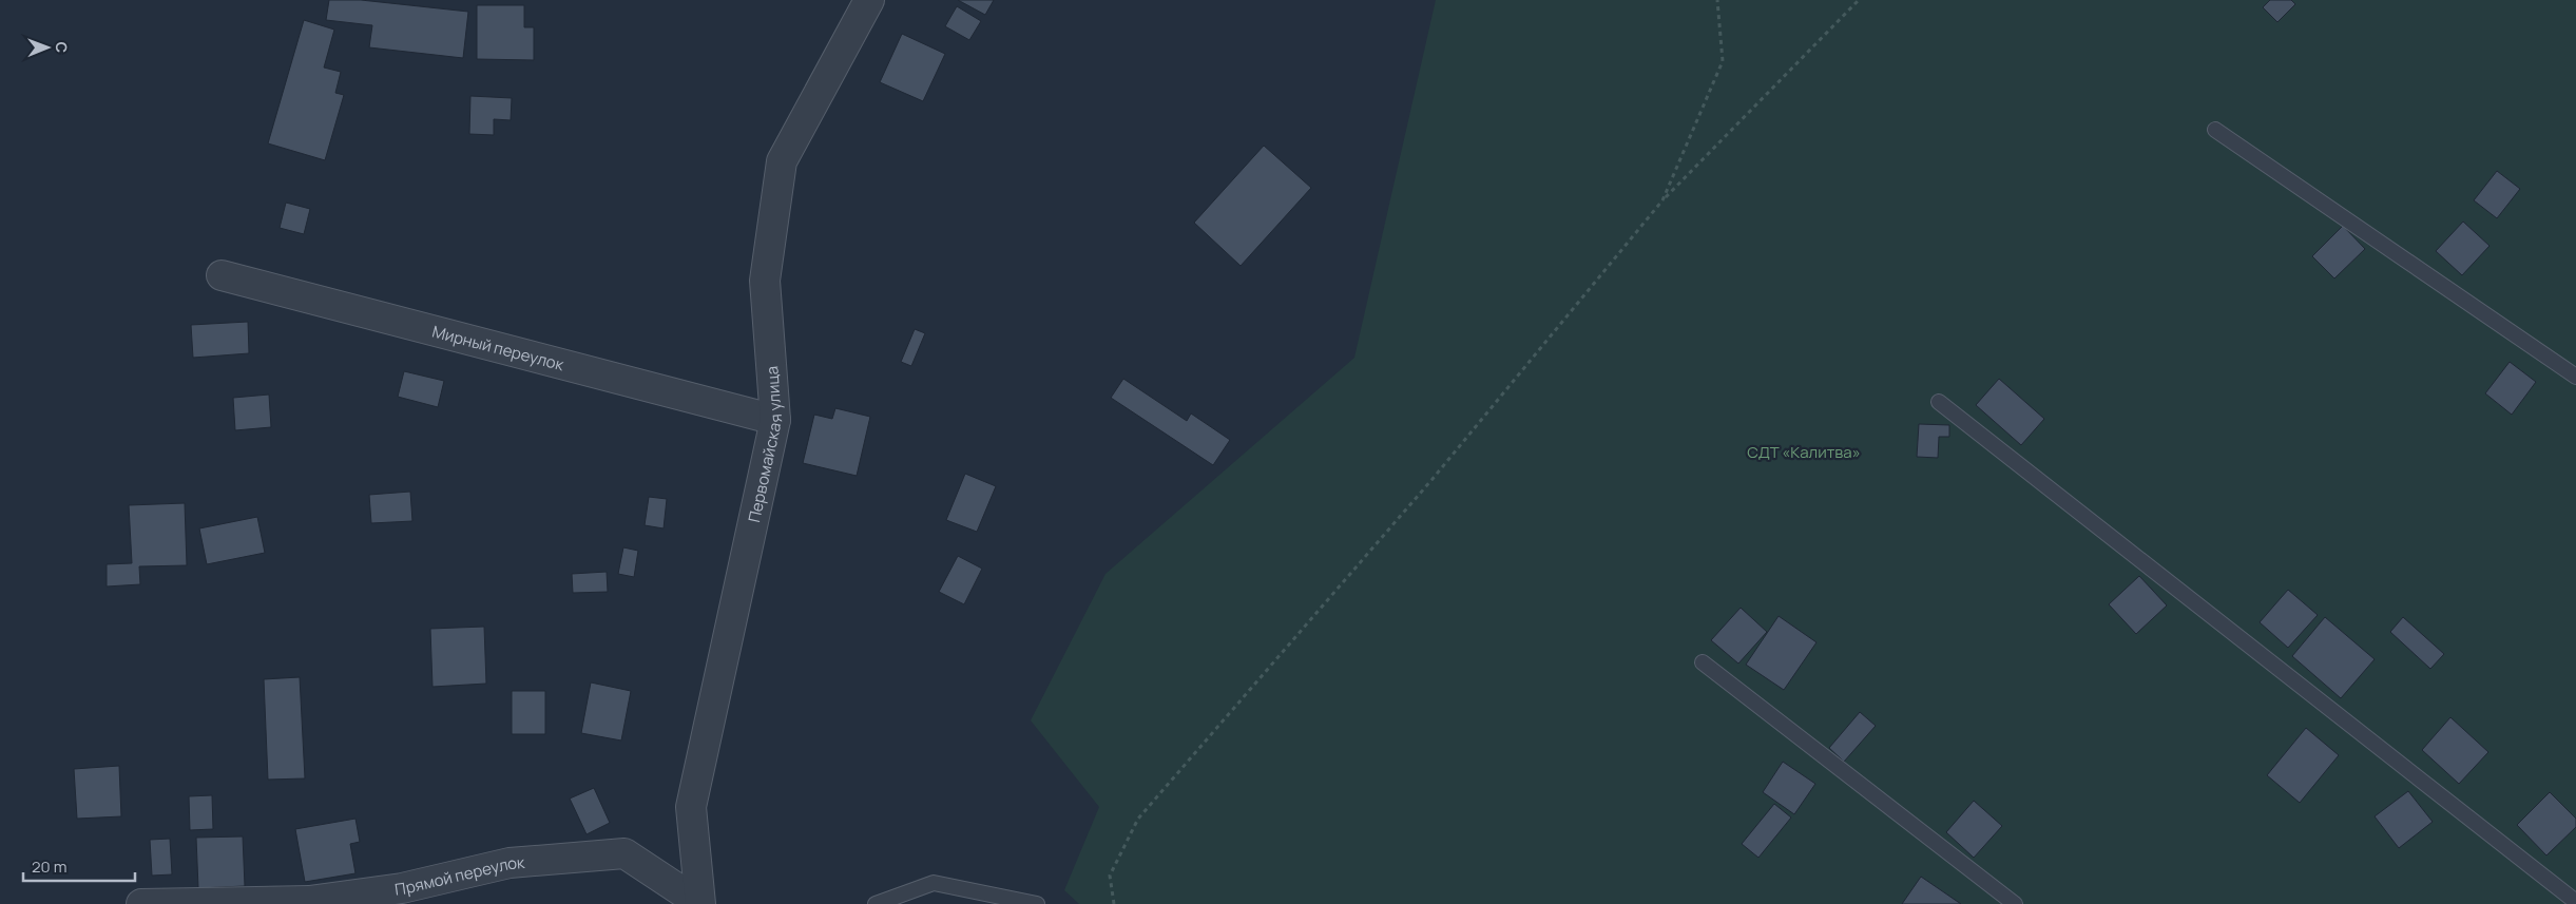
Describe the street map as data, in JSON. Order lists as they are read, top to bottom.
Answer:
{
  "streets": {
    "street": ["Мирный переулок", "Первомайская улица", "Прямой переулок"]
  },
  "crossings": [
    ["Мирный переулок", "Первомайская улица"],
    ["Первомайская улица", "Прямой переулок"]
  ],
  "parks": ["СДТ «Калитва»"],
  "scale_bar": "20 m",
  "north": "right"
}
